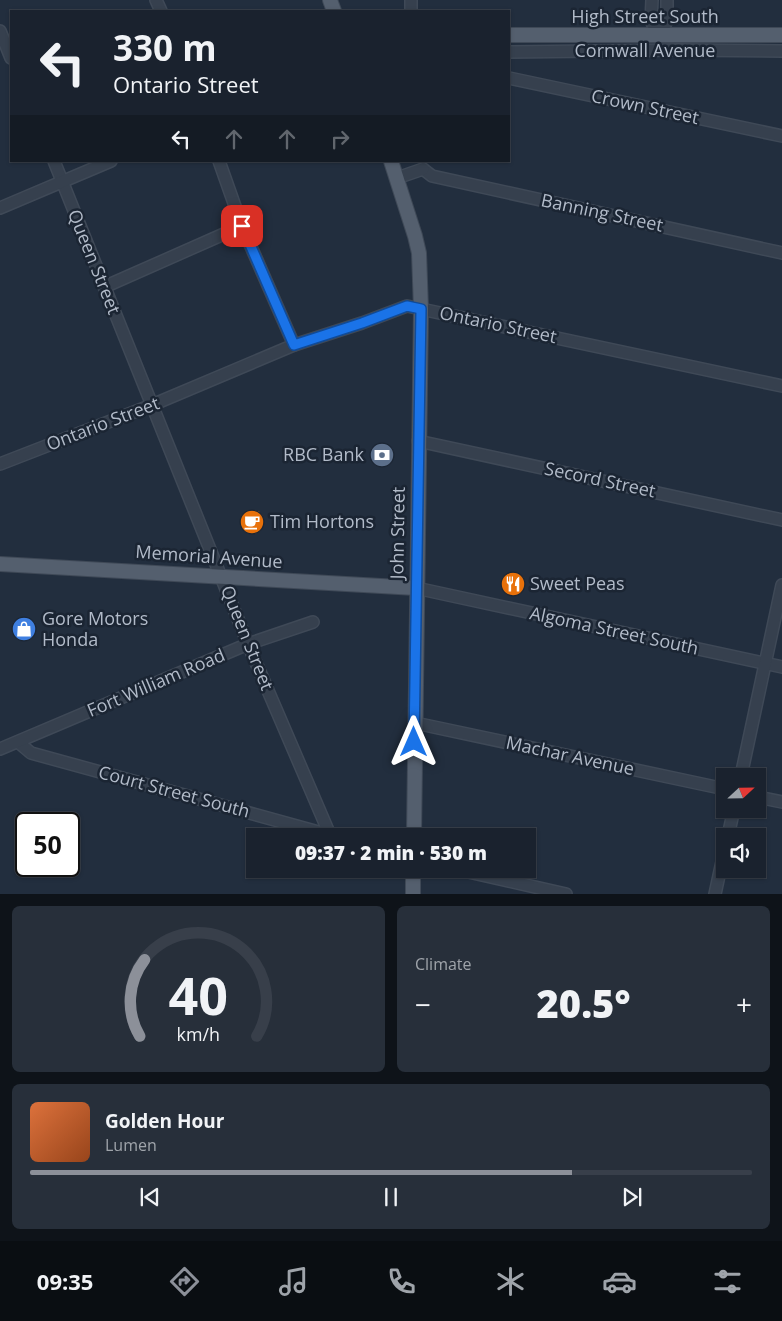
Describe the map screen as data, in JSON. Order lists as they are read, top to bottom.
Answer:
{
  "streets": {
    "main road": ["High Street South", "John Street", "Memorial Avenue"],
    "street": [
      "Cornwall Avenue",
      "Crown Street",
      "Banning Street",
      "Queen Street",
      "Ontario Street",
      "Secord Street",
      "Algoma Street South",
      "Fort William Road",
      "Machar Avenue",
      "Court Street South"
    ]
  },
  "crossings": [
    ["Queen Street", "Ontario Street"],
    ["Queen Street", "Memorial Avenue"],
    ["Queen Street", "Fort William Road"],
    ["Ontario Street", "John Street"],
    ["Secord Street", "John Street"],
    ["John Street", "Memorial Avenue"],
    ["John Street", "Algoma Street South"],
    ["John Street", "Machar Avenue"],
    ["Memorial Avenue", "Algoma Street South"],
    ["Fort William Road", "Court Street South"]
  ],
  "places": {
    "bank": ["RBC Bank"],
    "cafe": ["Tim Hortons"],
    "restaurant": ["Sweet Peas"],
    "shop": ["Gore Motors Honda"]
  },
  "north": "right",
  "page": {
    "turn": ["330 m", "Ontario Street"],
    "limit": "50",
    "trip": "09:37 · 2 min · 530 m",
    "tile": "Climate",
    "heat": ["−", "20.5°", "+"],
    "song": ["Golden Hour", "Lumen"],
    "tabs": "09:35",
    "gauge": ["40", "km/h"]
  }
}
